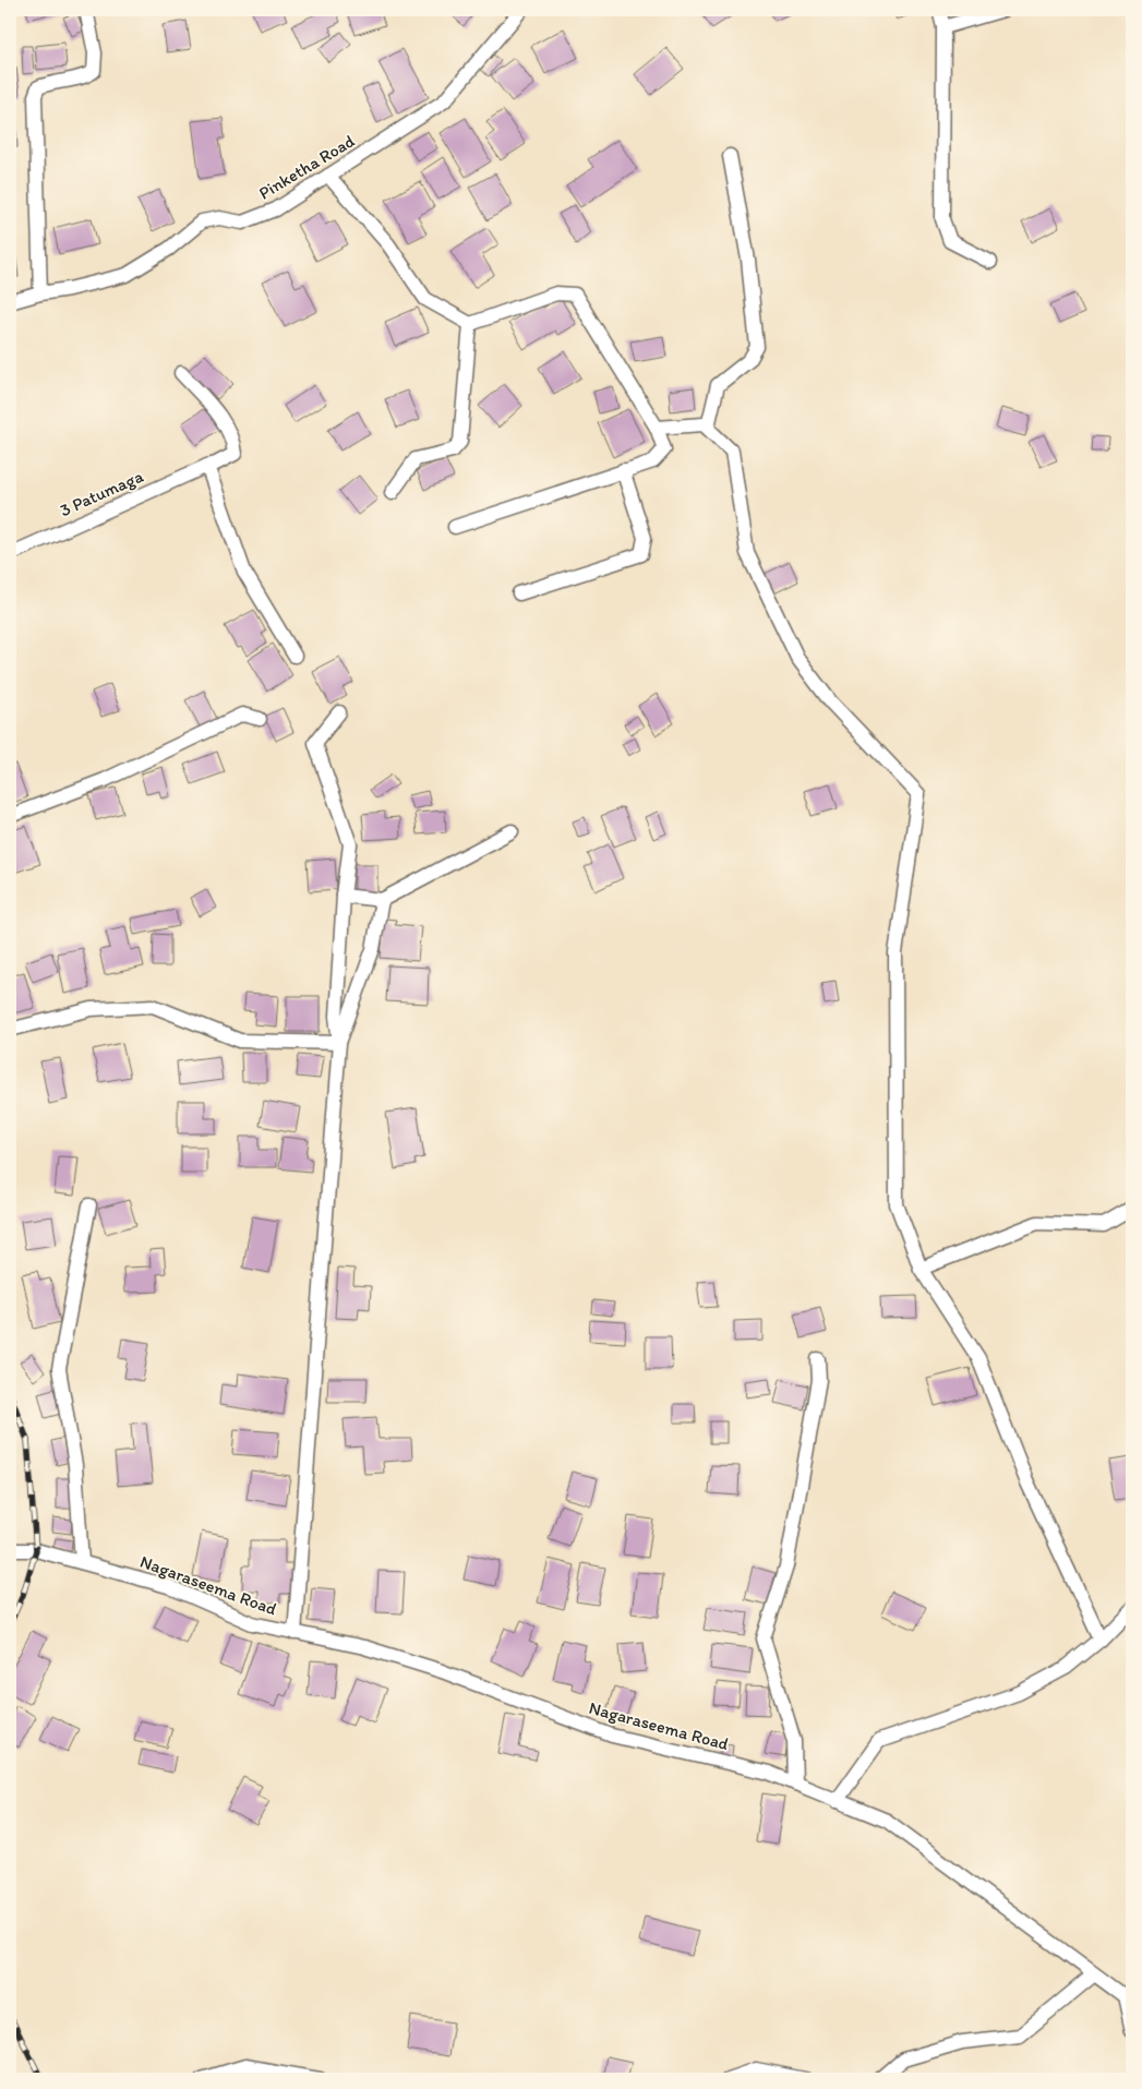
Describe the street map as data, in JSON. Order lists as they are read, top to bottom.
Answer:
{
  "streets": {
    "street": ["Pinketha Road", "3 Patumaga", "Nagaraseema Road"]
  }
}
